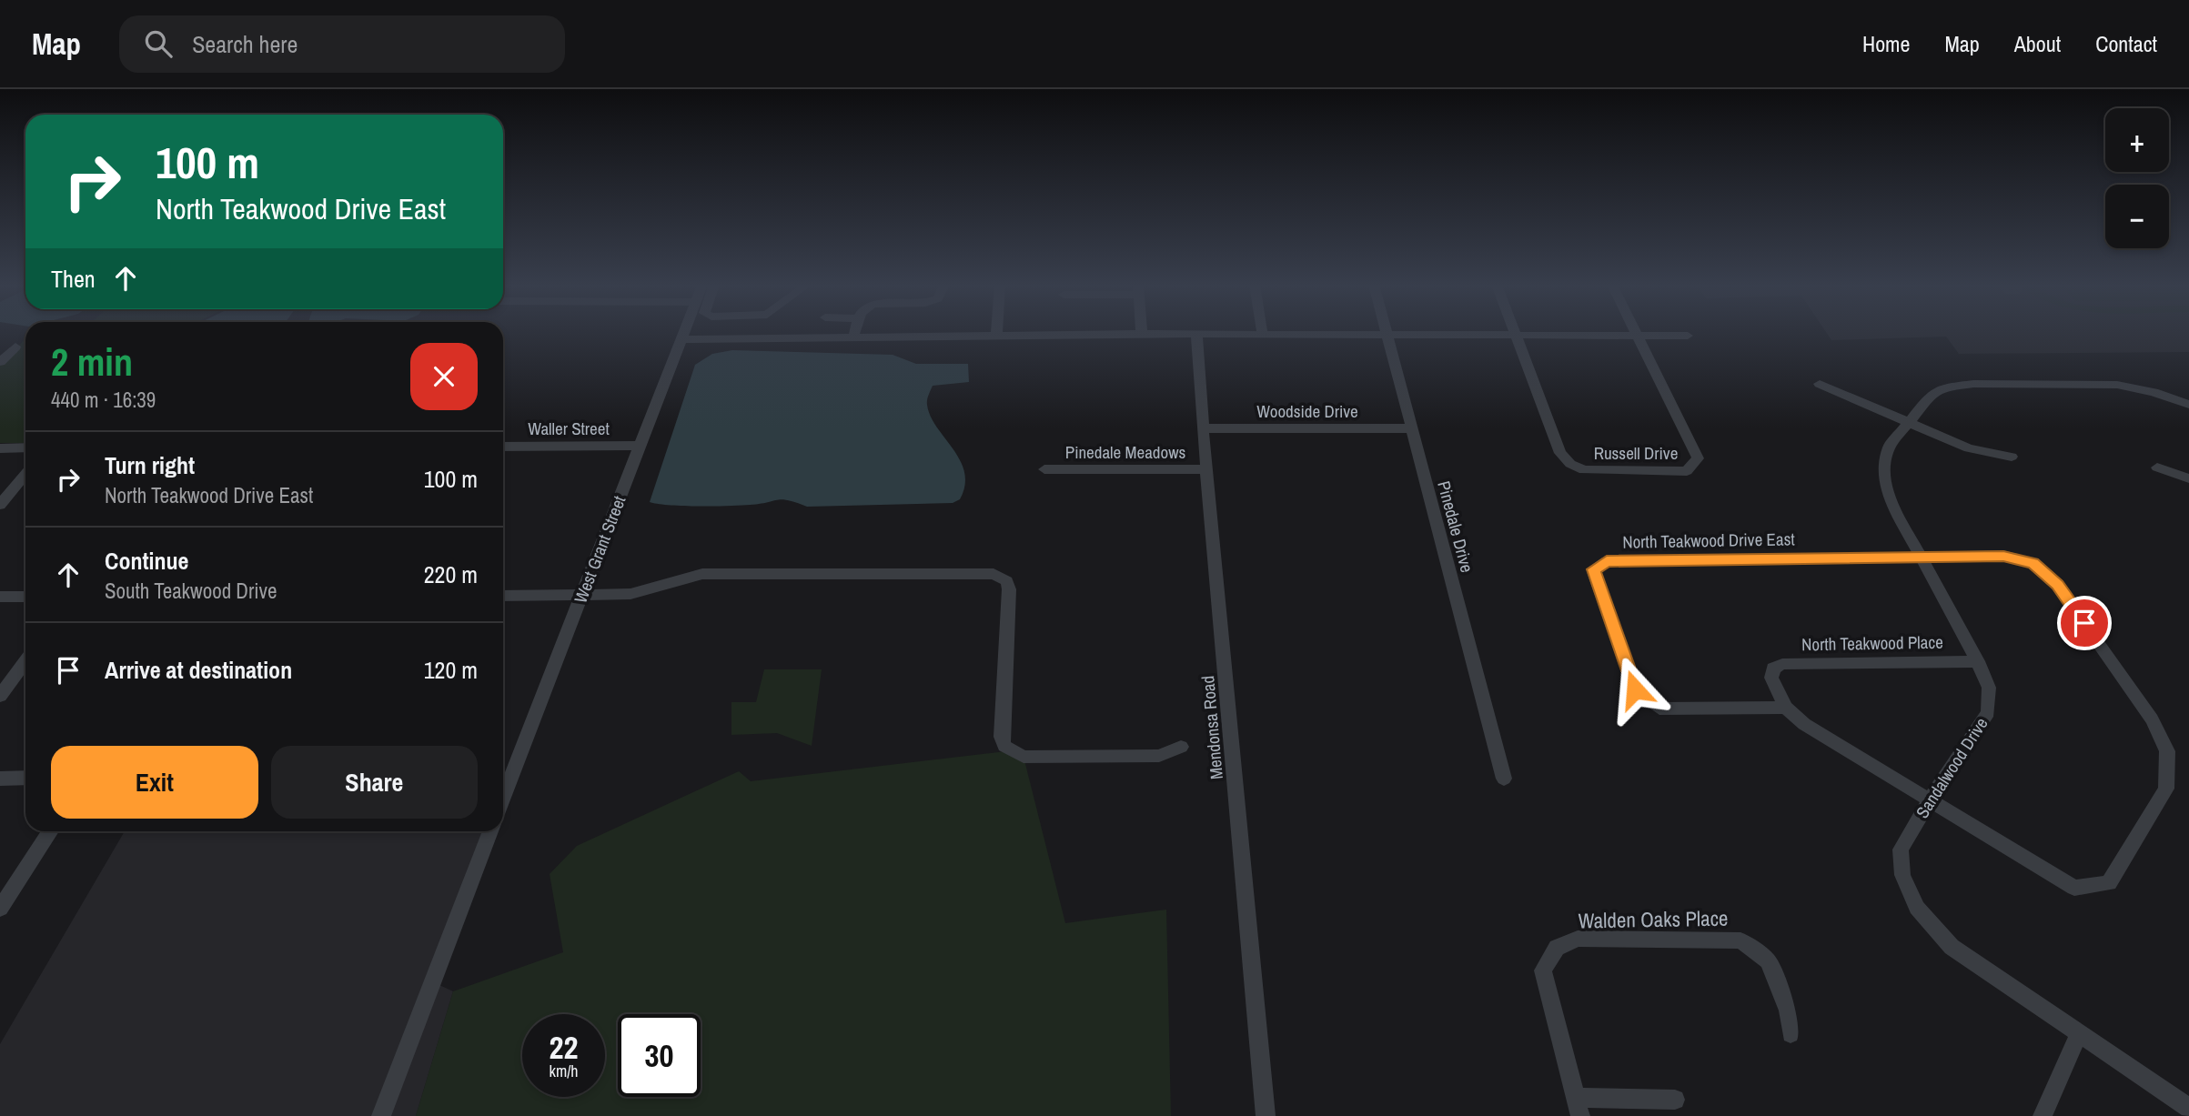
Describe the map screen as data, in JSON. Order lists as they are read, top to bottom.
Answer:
{
  "streets": {
    "street": [
      "Woodside Drive",
      "Waller Street",
      "Pinedale Meadows",
      "Russell Drive",
      "Pinedale Drive",
      "North Teakwood Drive East",
      "West Grant Street",
      "North Teakwood Place",
      "Mendonsa Road",
      "Sandalwood Drive",
      "Walden Oaks Place"
    ]
  },
  "crossings": [
    ["Woodside Drive", "Pinedale Drive"],
    ["Woodside Drive", "Mendonsa Road"],
    ["Waller Street", "West Grant Street"],
    ["Pinedale Meadows", "Mendonsa Road"],
    ["North Teakwood Drive East", "North Teakwood Place"],
    ["North Teakwood Drive East", "Sandalwood Drive"],
    ["North Teakwood Place", "Sandalwood Drive"]
  ],
  "page": {
    "header": "Map",
    "search": "Search here",
    "nav": [
      "Home",
      "Map",
      "About",
      "Contact"
    ],
    "map_buttons": ["+", "−"],
    "turn": ["100 m", "North Teakwood Drive East"],
    "then": "Then",
    "heading": ["2 min", "440 m · 16:39"],
    "list": [
      {
        "name": "Turn right",
        "note": "North Teakwood Drive East",
        "value": "100 m"
      },
      {
        "name": "Continue",
        "note": "South Teakwood Drive",
        "value": "220 m"
      },
      {
        "name": "Arrive at destination",
        "value": "120 m"
      }
    ],
    "buttons": ["Exit", "Share"],
    "speed": "22 km/h",
    "limit": "30"
  }
}
